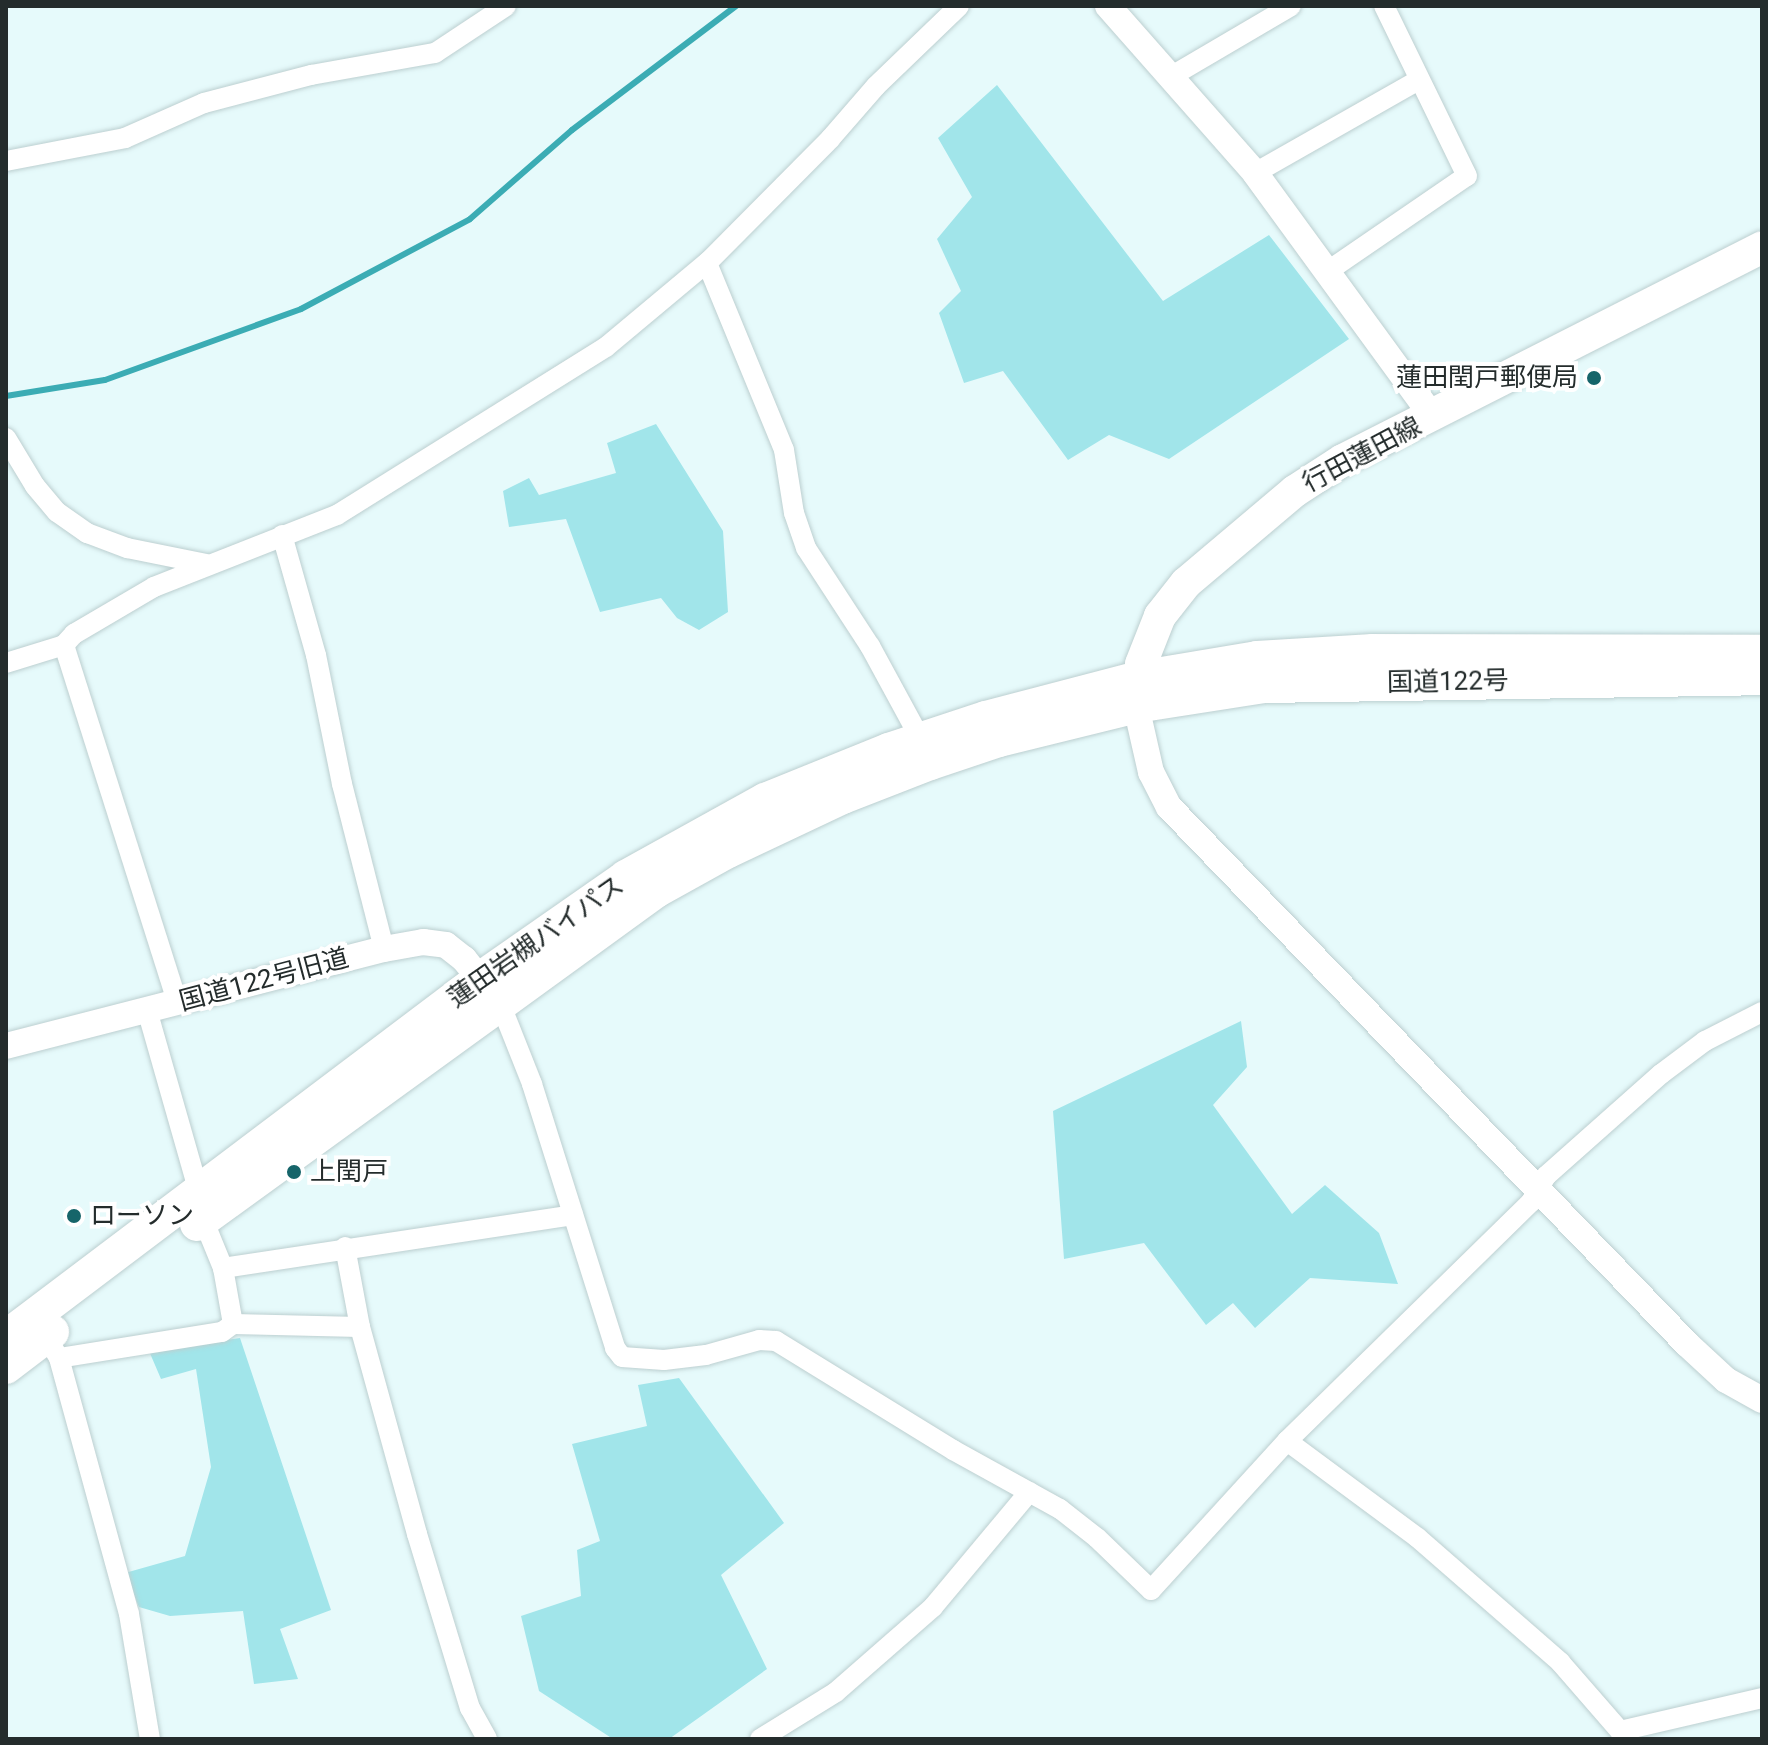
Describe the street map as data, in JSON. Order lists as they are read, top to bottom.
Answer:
{
  "streets": {
    "highway": ["国道122号", "蓮田岩槻バイパス"],
    "main road": ["行田蓮田線"],
    "street": ["国道122号旧道"]
  },
  "crossings": [
    ["行田蓮田線", "国道122号"],
    ["行田蓮田線", "蓮田岩槻バイパス"],
    ["国道122号", "蓮田岩槻バイパス"],
    ["蓮田岩槻バイパス", "国道122号旧道"]
  ],
  "places": ["蓮田閏戸郵便局", "上閏戸", "ローソン"]
}
